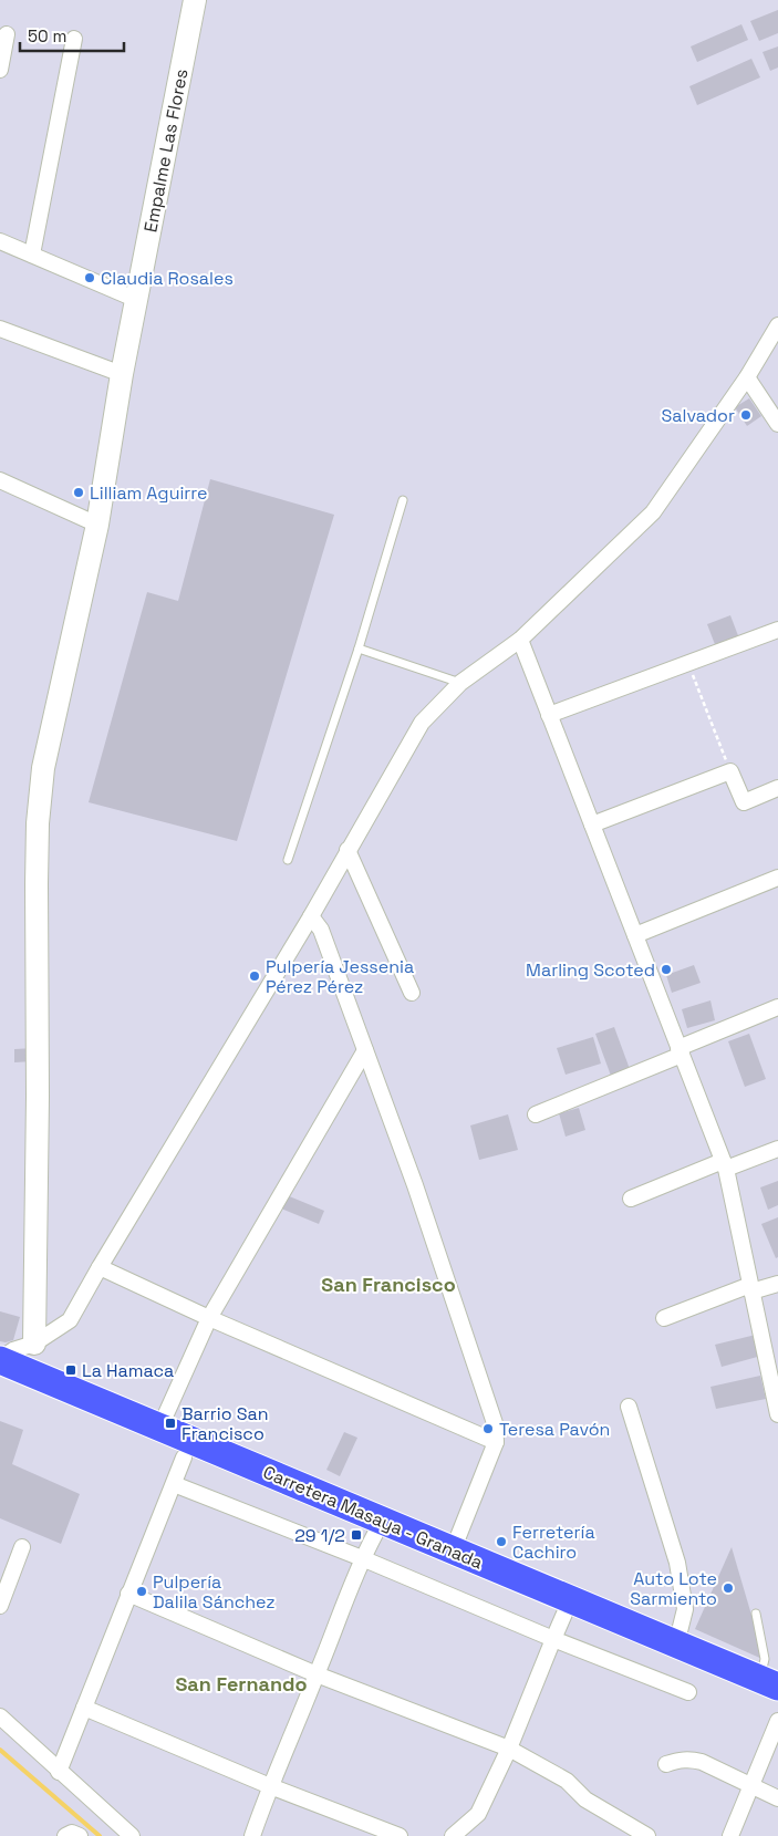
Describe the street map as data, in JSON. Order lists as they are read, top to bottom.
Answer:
{
  "streets": {
    "highway": ["Carretera Masaya - Granada"],
    "street": ["Empalme Las Flores"]
  },
  "districts": ["San Francisco", "San Fernando"],
  "places": {
    "other": [
      "Claudia Rosales",
      "Salvador",
      "Lilliam Aguirre",
      "Marling Scoted",
      "Pulpería Jessenia Pérez Pérez",
      "Teresa Pavón",
      "Ferretería Cachiro",
      "Auto Lote Sarmiento",
      "Pulpería Dalila Sánchez"
    ],
    "transit": ["La Hamaca", "Barrio San Francisco", "29 1/2"]
  },
  "scale_bar": "50 m"
}
